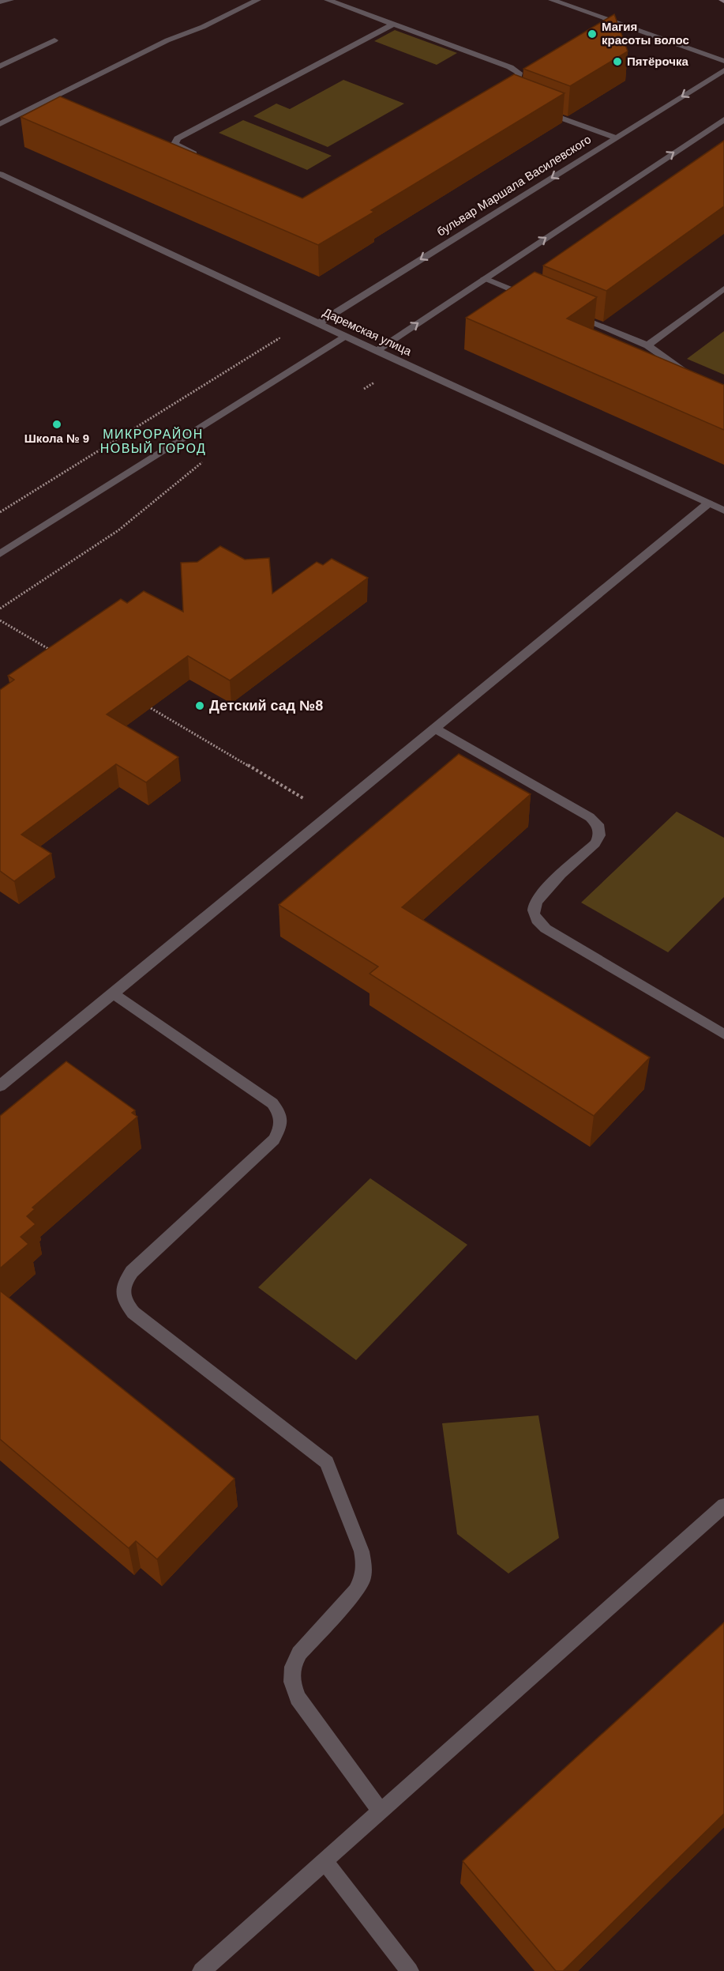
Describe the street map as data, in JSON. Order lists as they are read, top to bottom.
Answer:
{
  "streets": {
    "street": ["бульвар Маршала Василевского", "Даремская улица"]
  },
  "crossings": [
    ["бульвар Маршала Василевского", "Даремская улица"]
  ],
  "districts": ["МИКРОРАЙОН НОВЫЙ ГОРОД"],
  "places": [
    "Магия красоты волос",
    "Пятёрочка",
    "Школа № 9",
    "Детский сад №8"
  ]
}
